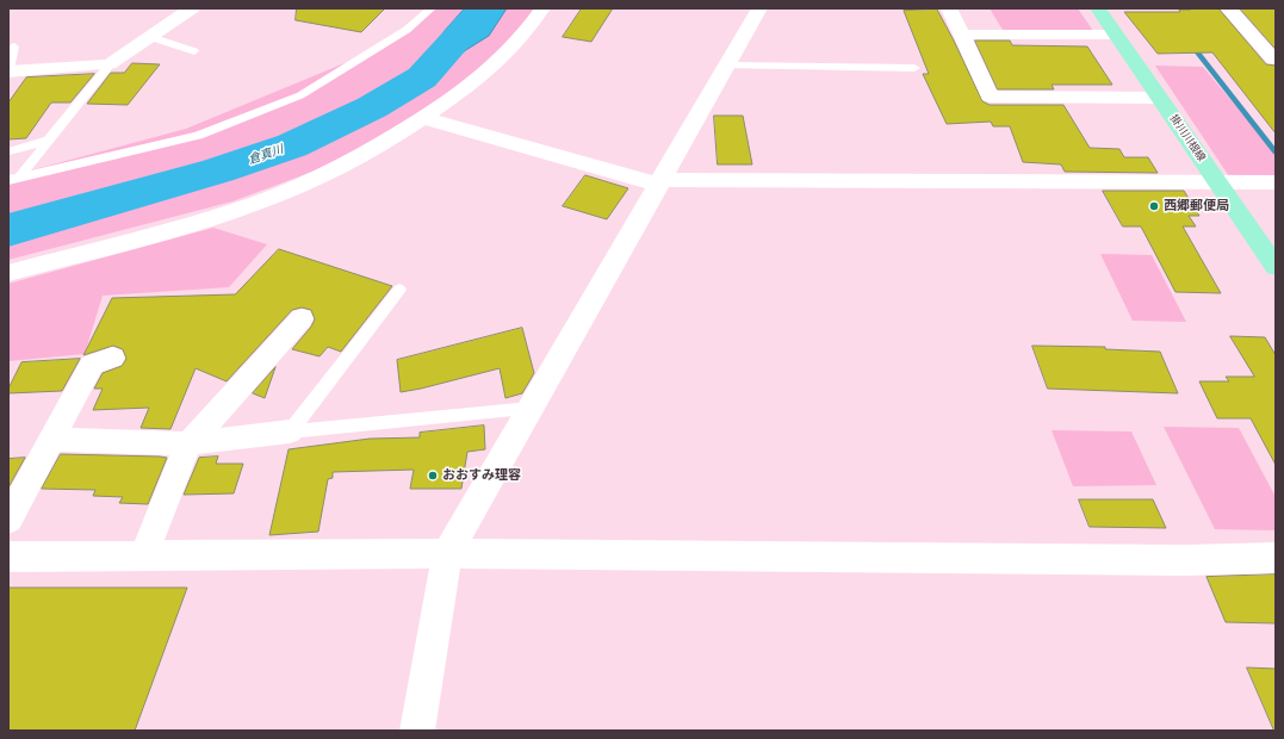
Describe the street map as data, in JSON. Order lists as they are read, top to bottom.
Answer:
{
  "streets": {
    "main road": ["掛川川根線"]
  },
  "water": ["倉真川"],
  "places": ["西郷郵便局", "おおすみ理容"]
}
